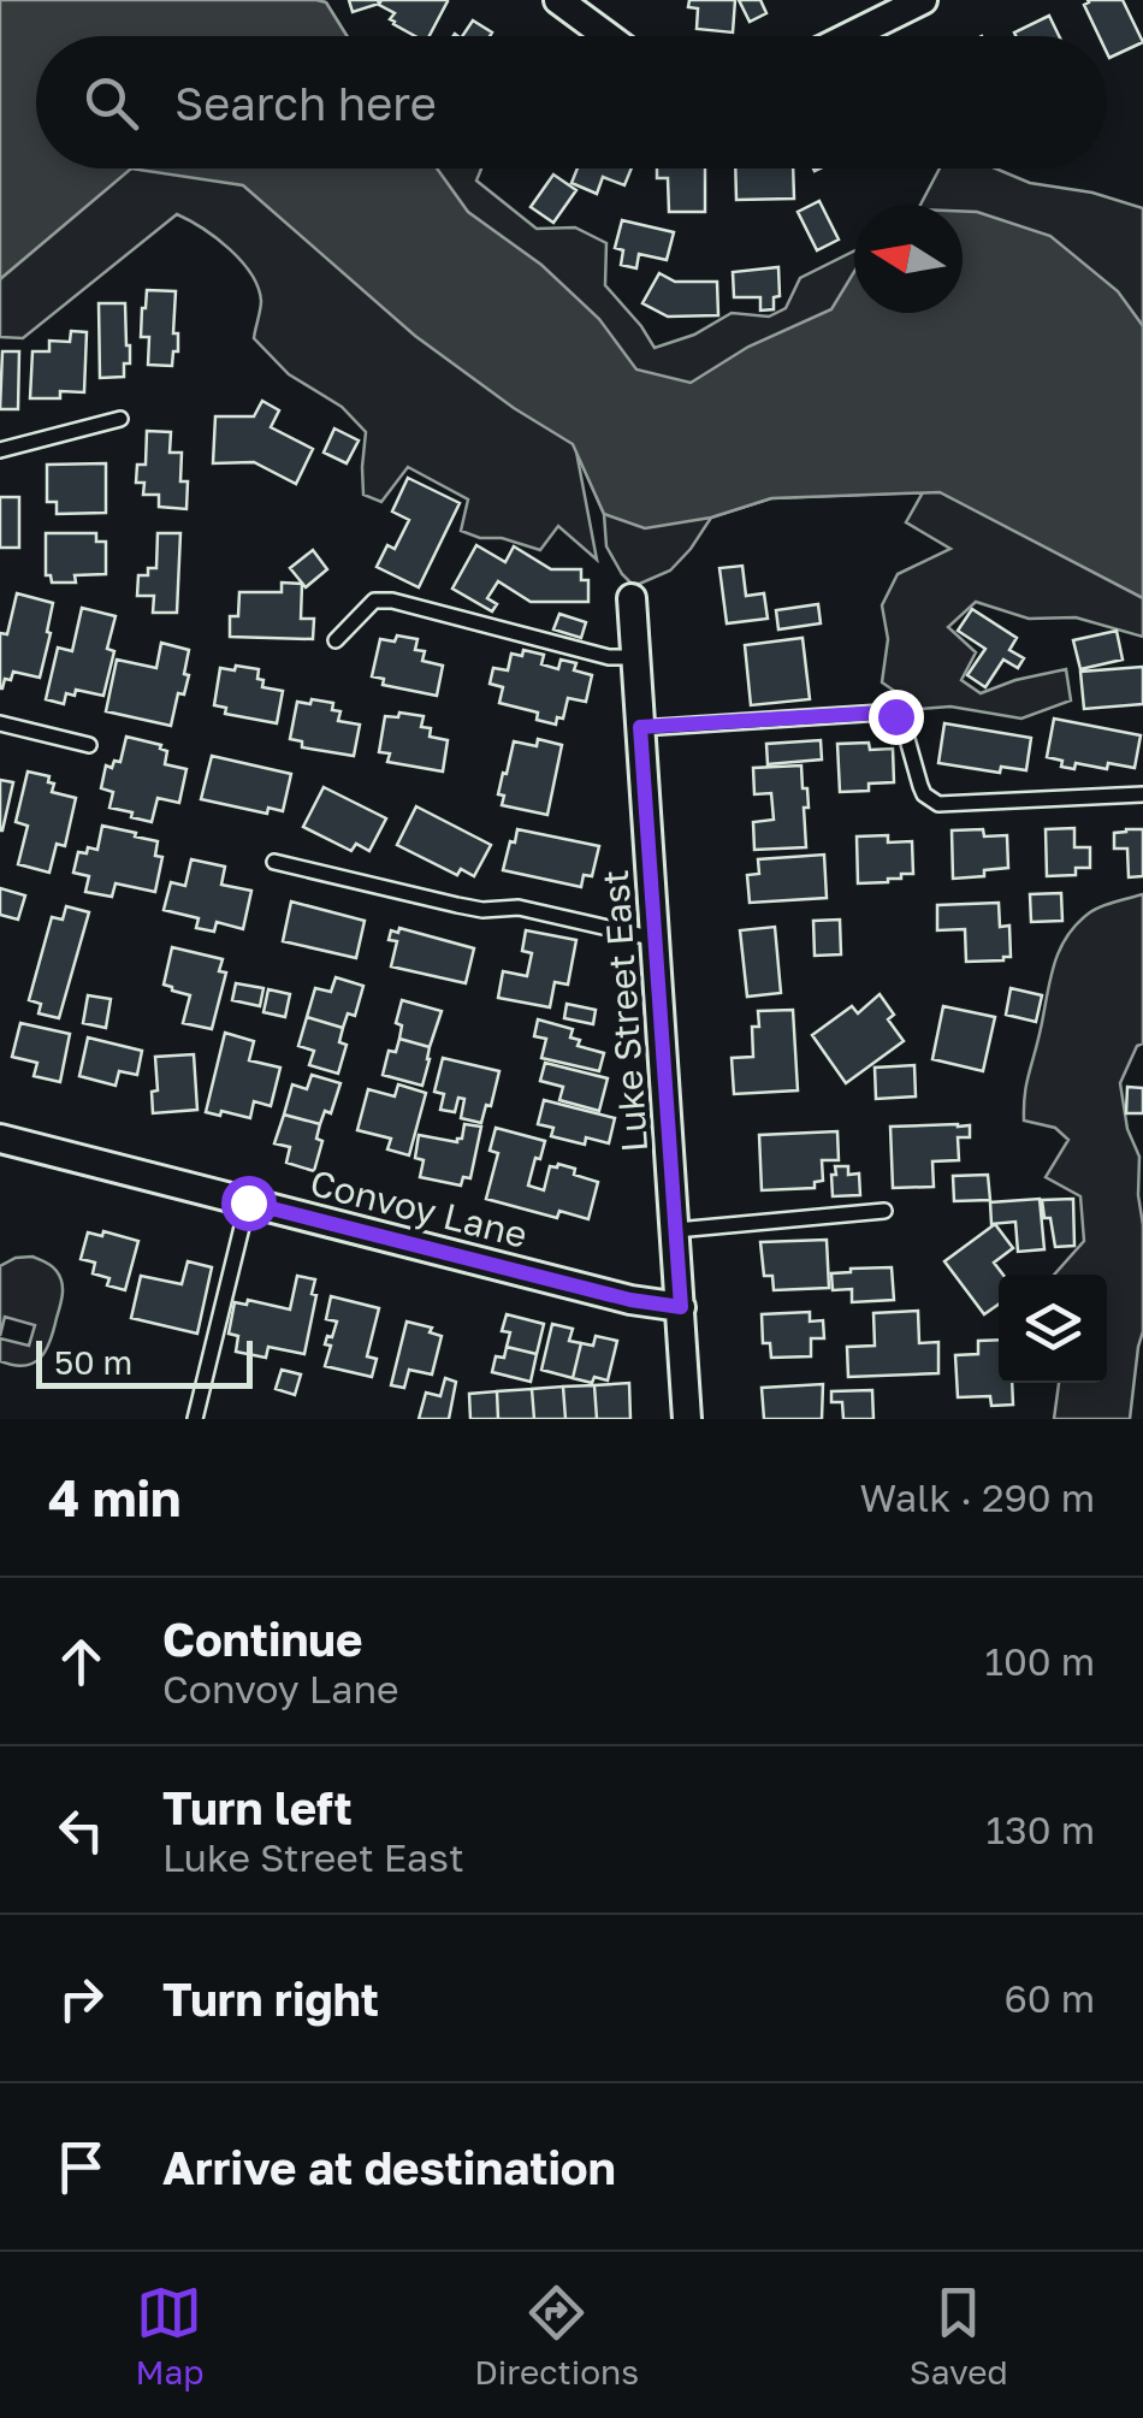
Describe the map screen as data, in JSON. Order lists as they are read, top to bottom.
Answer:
{
  "streets": {
    "street": ["Luke Street East", "Convoy Lane"]
  },
  "crossings": [
    ["Luke Street East", "Convoy Lane"]
  ],
  "scale_bar": "50 m",
  "north": "left",
  "page": {
    "search": "Search here",
    "scale": "50 m",
    "heading": ["4 min", "Walk · 290 m"],
    "list": [
      ["Continue", "Convoy Lane", "100 m"],
      ["Turn left", "Luke Street East", "130 m"],
      ["Turn right", "60 m"],
      "Arrive at destination"
    ],
    "nav": ["Map", "Directions", "Saved"]
  }
}
